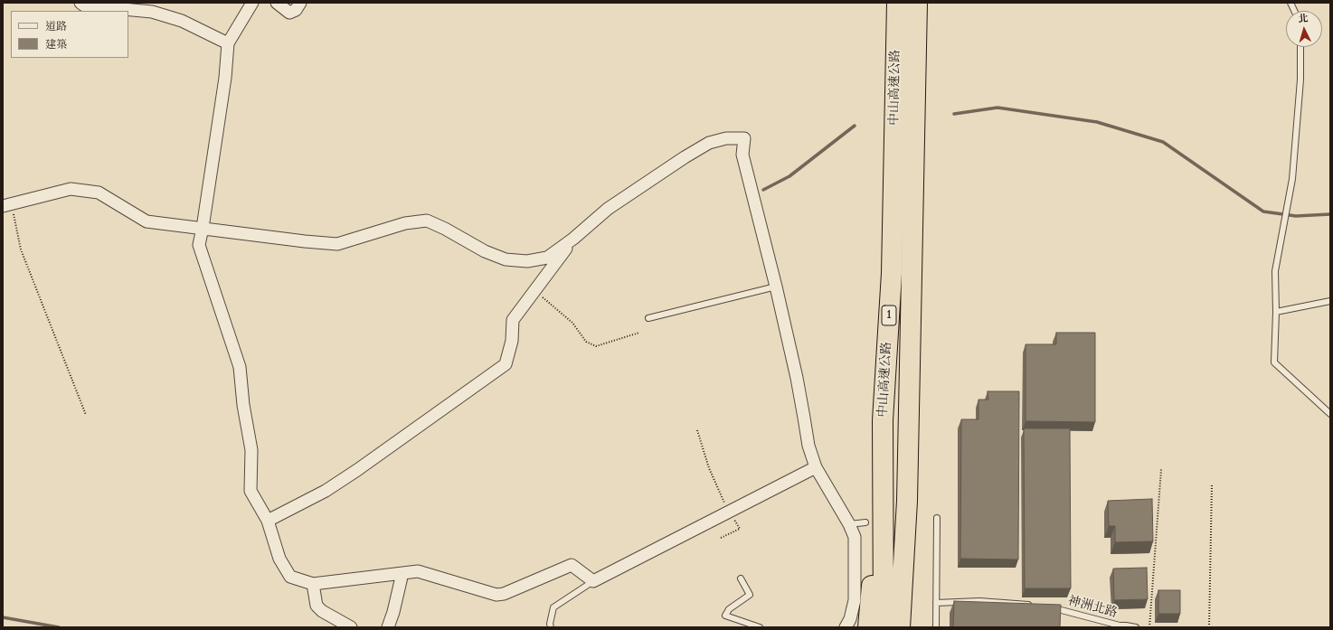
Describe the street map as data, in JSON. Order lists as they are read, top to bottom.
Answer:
{
  "streets": {
    "highway": ["中山高速公路", "1"],
    "lane": ["神洲北路"]
  },
  "legend": ["道路", "建築"],
  "north": "top"
}
